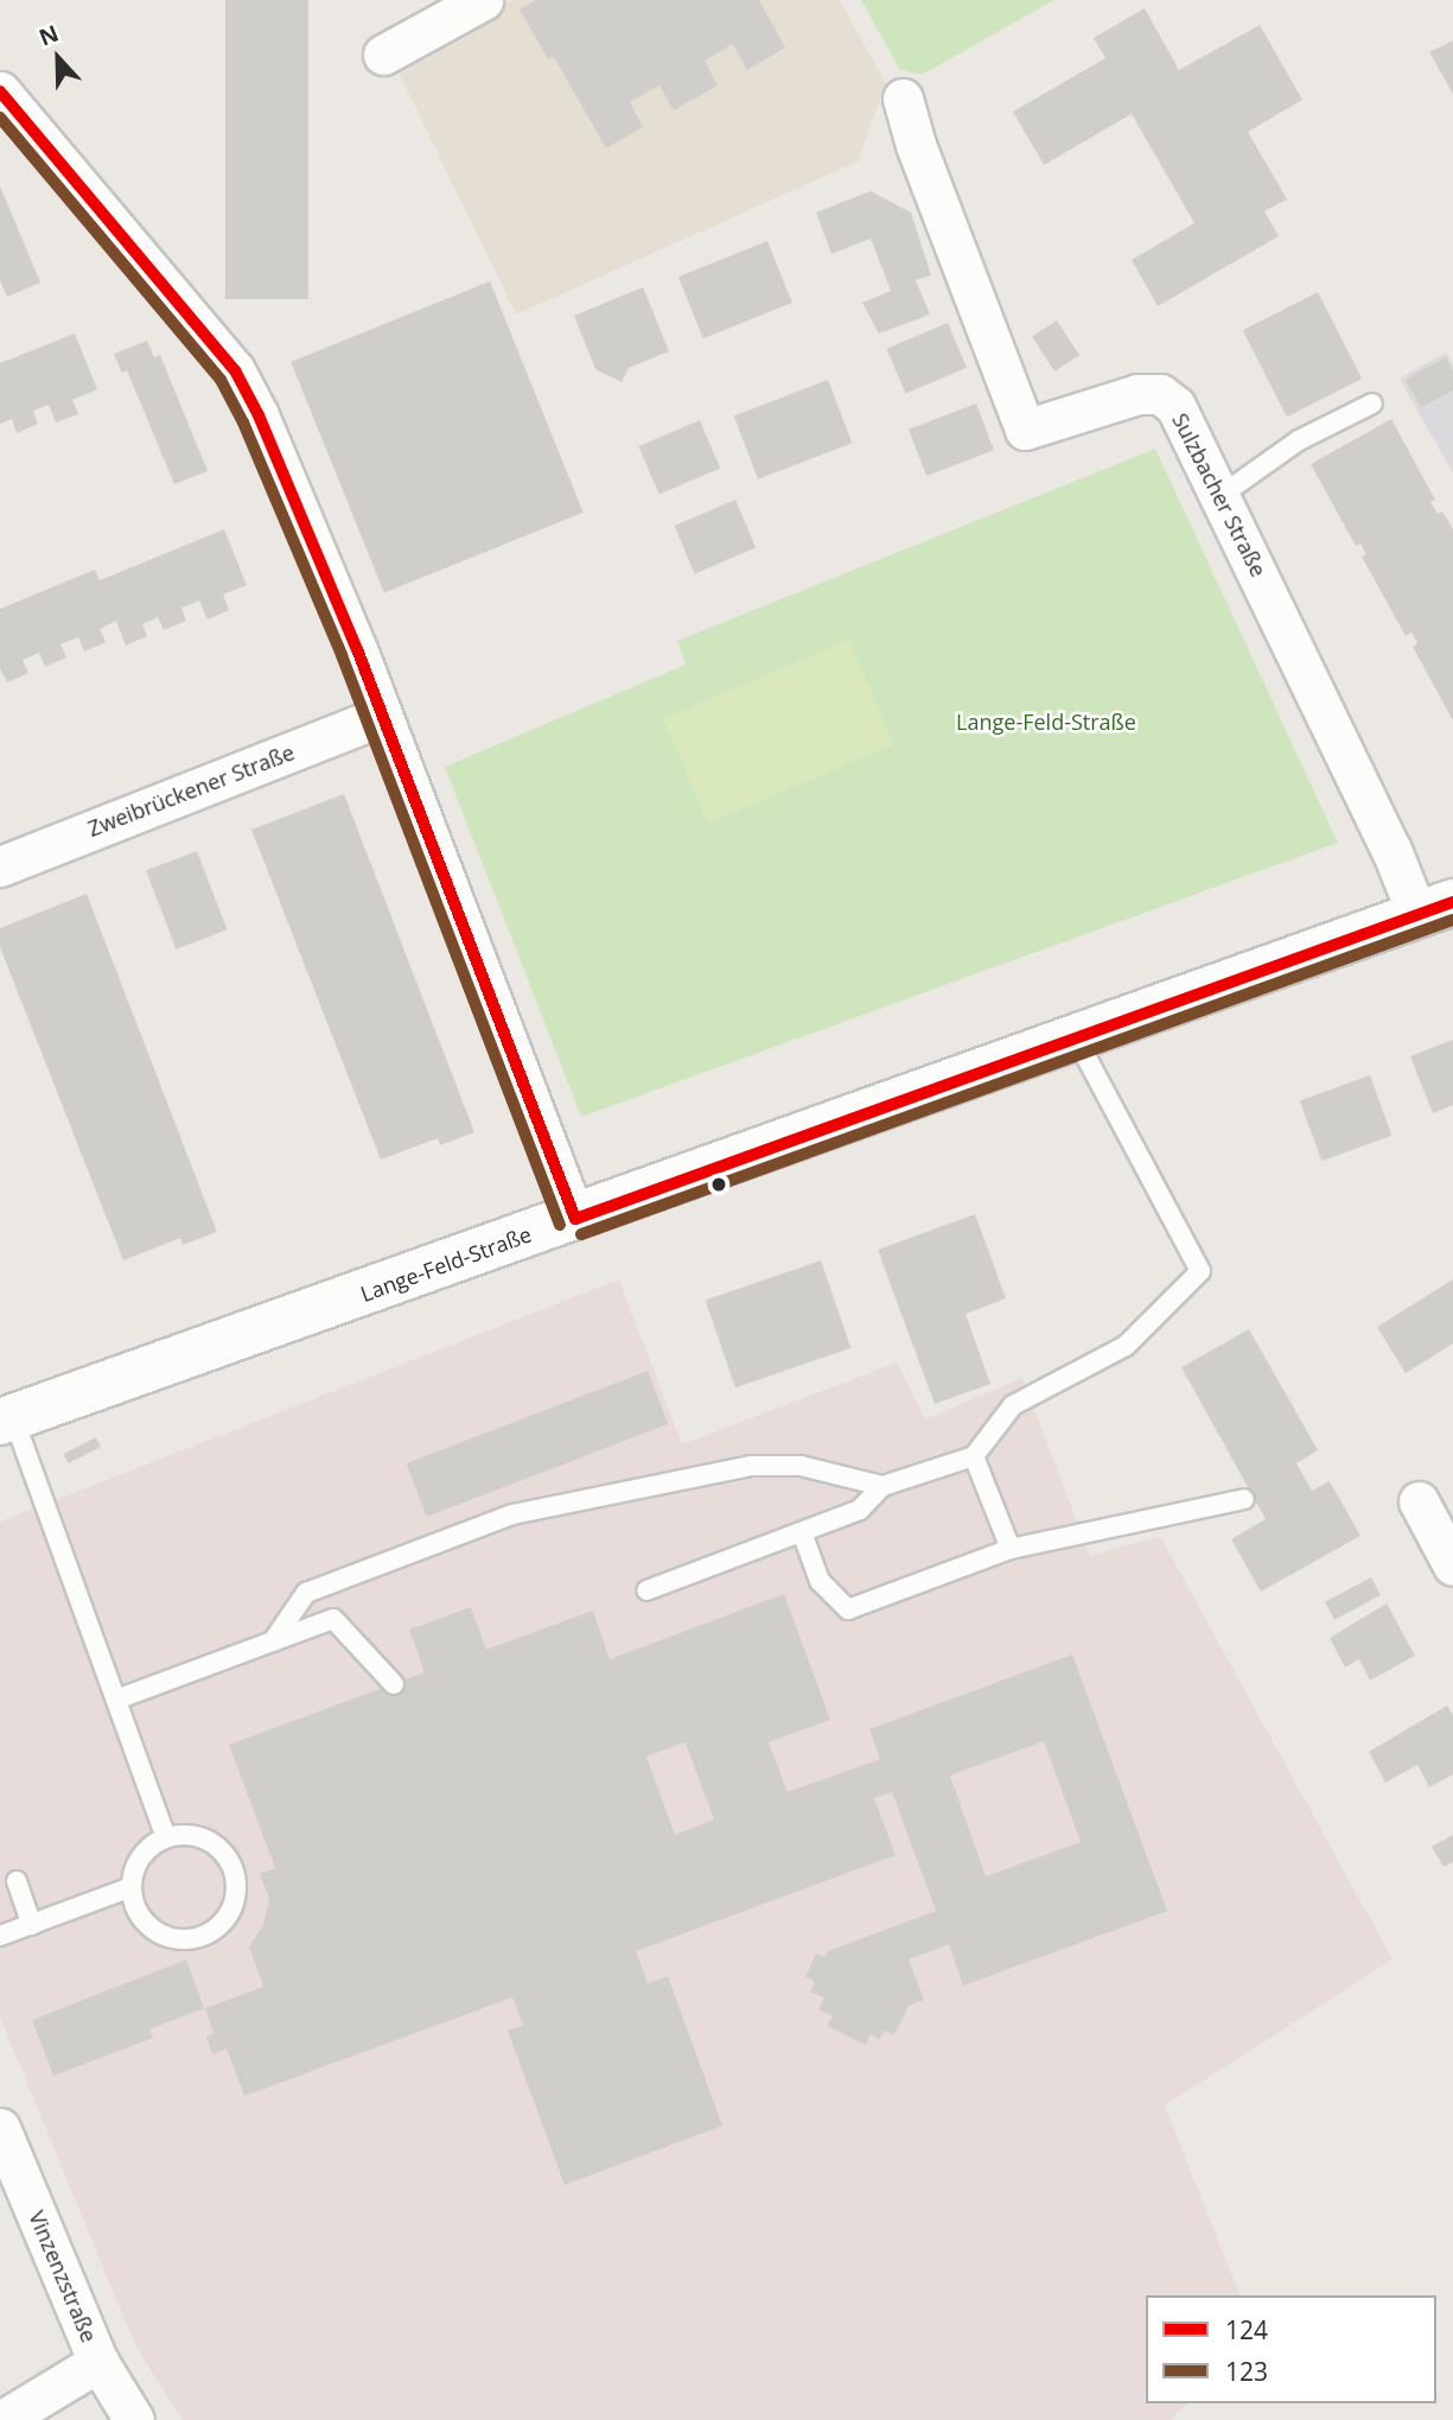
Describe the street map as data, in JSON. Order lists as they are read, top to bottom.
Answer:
{
  "streets": {
    "street": [
      "Sulzbacher Straße",
      "Zweibrückener Straße",
      "Lange-Feld-Straße",
      "Vinzenzstraße"
    ]
  },
  "crossings": [
    ["Sulzbacher Straße", "Lange-Feld-Straße"]
  ],
  "parks": ["Lange-Feld-Straße"],
  "lines": ["transit line 124", "transit line 123"],
  "legend": ["124", "123"],
  "north": "top"
}
